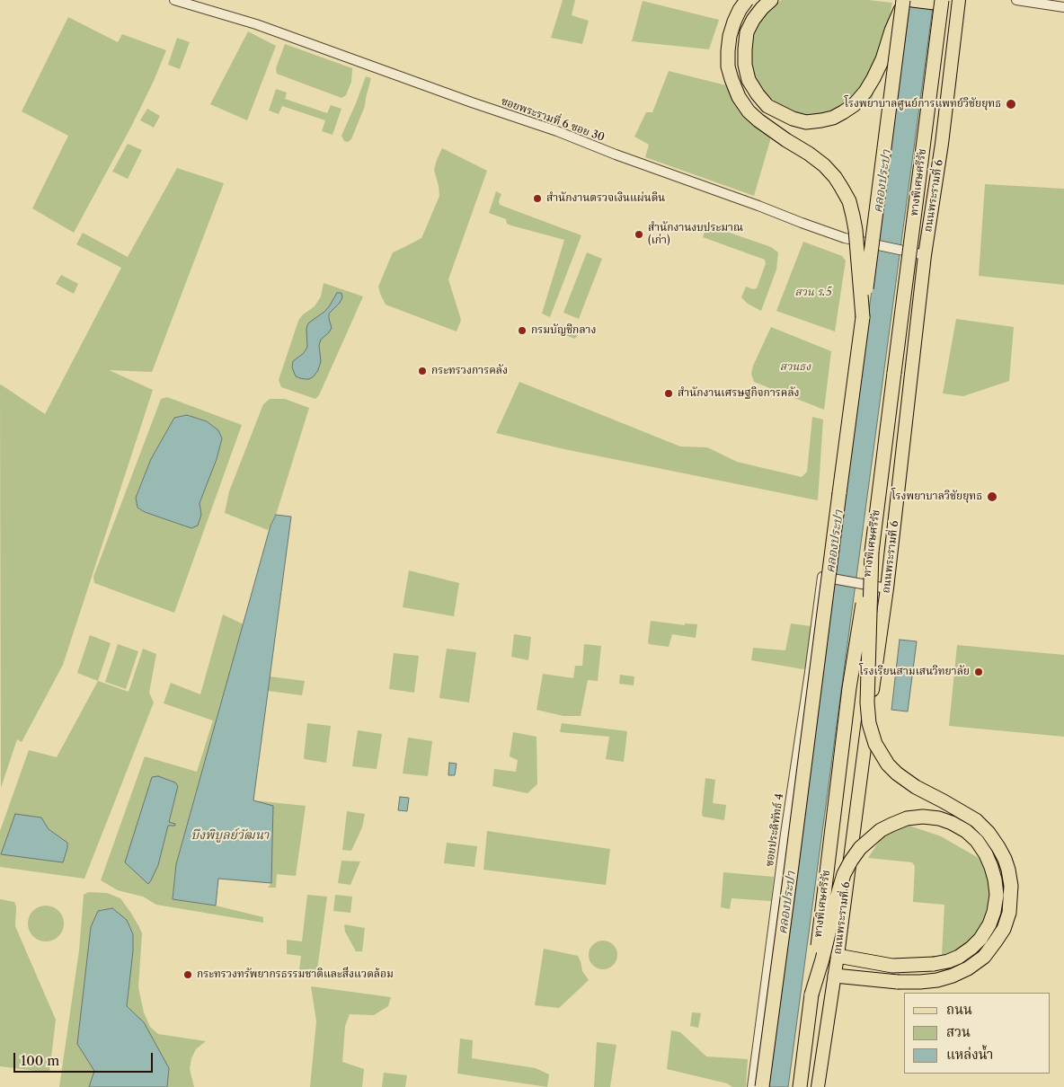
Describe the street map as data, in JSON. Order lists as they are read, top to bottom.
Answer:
{
  "streets": {
    "highway": ["ทางพิเศษศรีรัช"],
    "main road": ["ถนนพระรามที่ 6"],
    "street": ["ซอยพระรามที่ 6 ซอย 30", "ซอยประดิพัทธ์ 4"]
  },
  "crossings": [
    ["ซอยพระรามที่ 6 ซอย 30", "ถนนพระรามที่ 6"],
    ["ถนนพระรามที่ 6", "ซอยประดิพัทธ์ 4"]
  ],
  "water": ["คลองประปา", "บึงพิบูลย์วัฒนา"],
  "parks": ["สวน ร.5", "สวนธง"],
  "places": [
    "โรงพยาบาลศูนย์การแพทย์วิชัยยุทธ",
    "สำนักงานตรวจเงินแผ่นดิน",
    "สำนักงานงบประมาณ (เก่า)",
    "กรมบัญชีกลาง",
    "กระทรวงการคลัง",
    "สำนักงานเศรษฐกิจการคลัง",
    "โรงพยาบาลวิชัยยุทธ",
    "โรงเรียนสามเสนวิทยาลัย",
    "กระทรวงทรัพยากรธรรมชาติและสิ่งแวดล้อม"
  ],
  "legend": ["ถนน", "สวน", "แหล่งน้ำ"],
  "scale_bar": "100 m"
}
